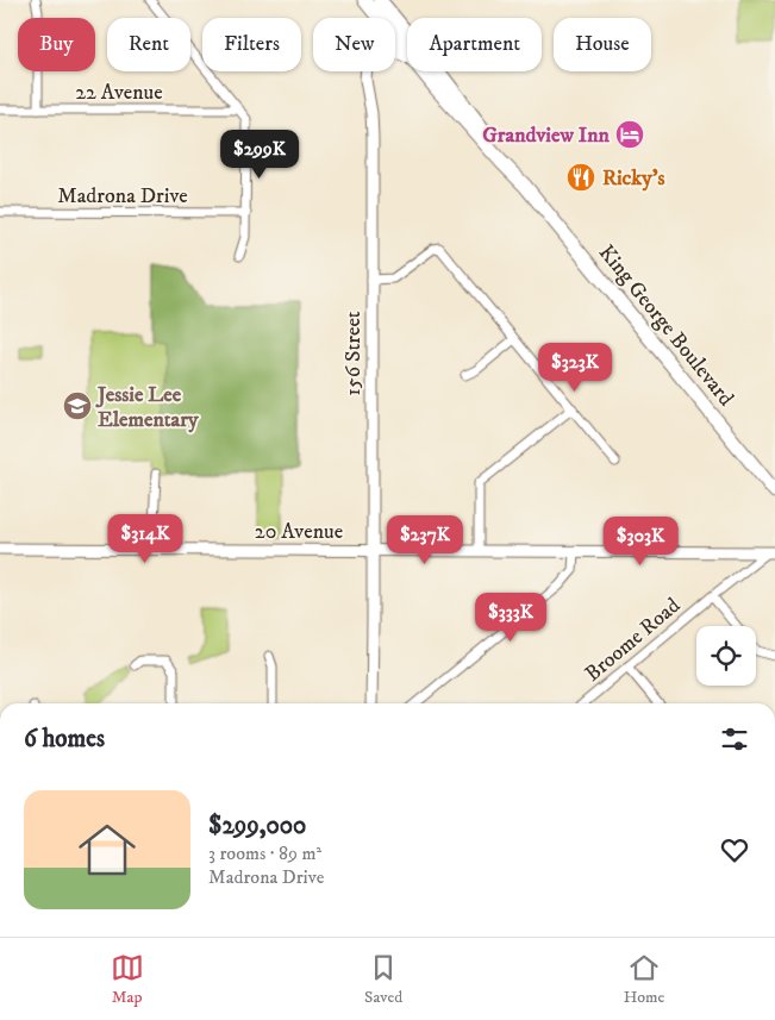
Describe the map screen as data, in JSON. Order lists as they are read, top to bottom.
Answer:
{
  "streets": {
    "main road": ["King George Boulevard"],
    "street": [
      "22 Avenue",
      "Madrona Drive",
      "156 Street",
      "20 Avenue",
      "Broome Road"
    ]
  },
  "crossings": [
    ["156 Street", "20 Avenue"],
    ["20 Avenue", "Broome Road"]
  ],
  "places": {
    "hotel": ["Grandview Inn"],
    "restaurant": ["Ricky's"],
    "school or university": ["Jessie Lee Elementary"]
  },
  "page": {
    "chip": [
      "Buy",
      "Rent",
      "Filters",
      "New",
      "Apartment",
      "House"
    ],
    "price": [
      "$299K",
      "$323K",
      "$314K",
      "$237K",
      "$303K",
      "$333K"
    ],
    "heading": "6 homes",
    "list": [
      {
        "name": "$299,000",
        "note": "3 rooms · 89 m² · Madrona Drive"
      }
    ],
    "tabs": ["Map", "Saved", "Home"]
  }
}
